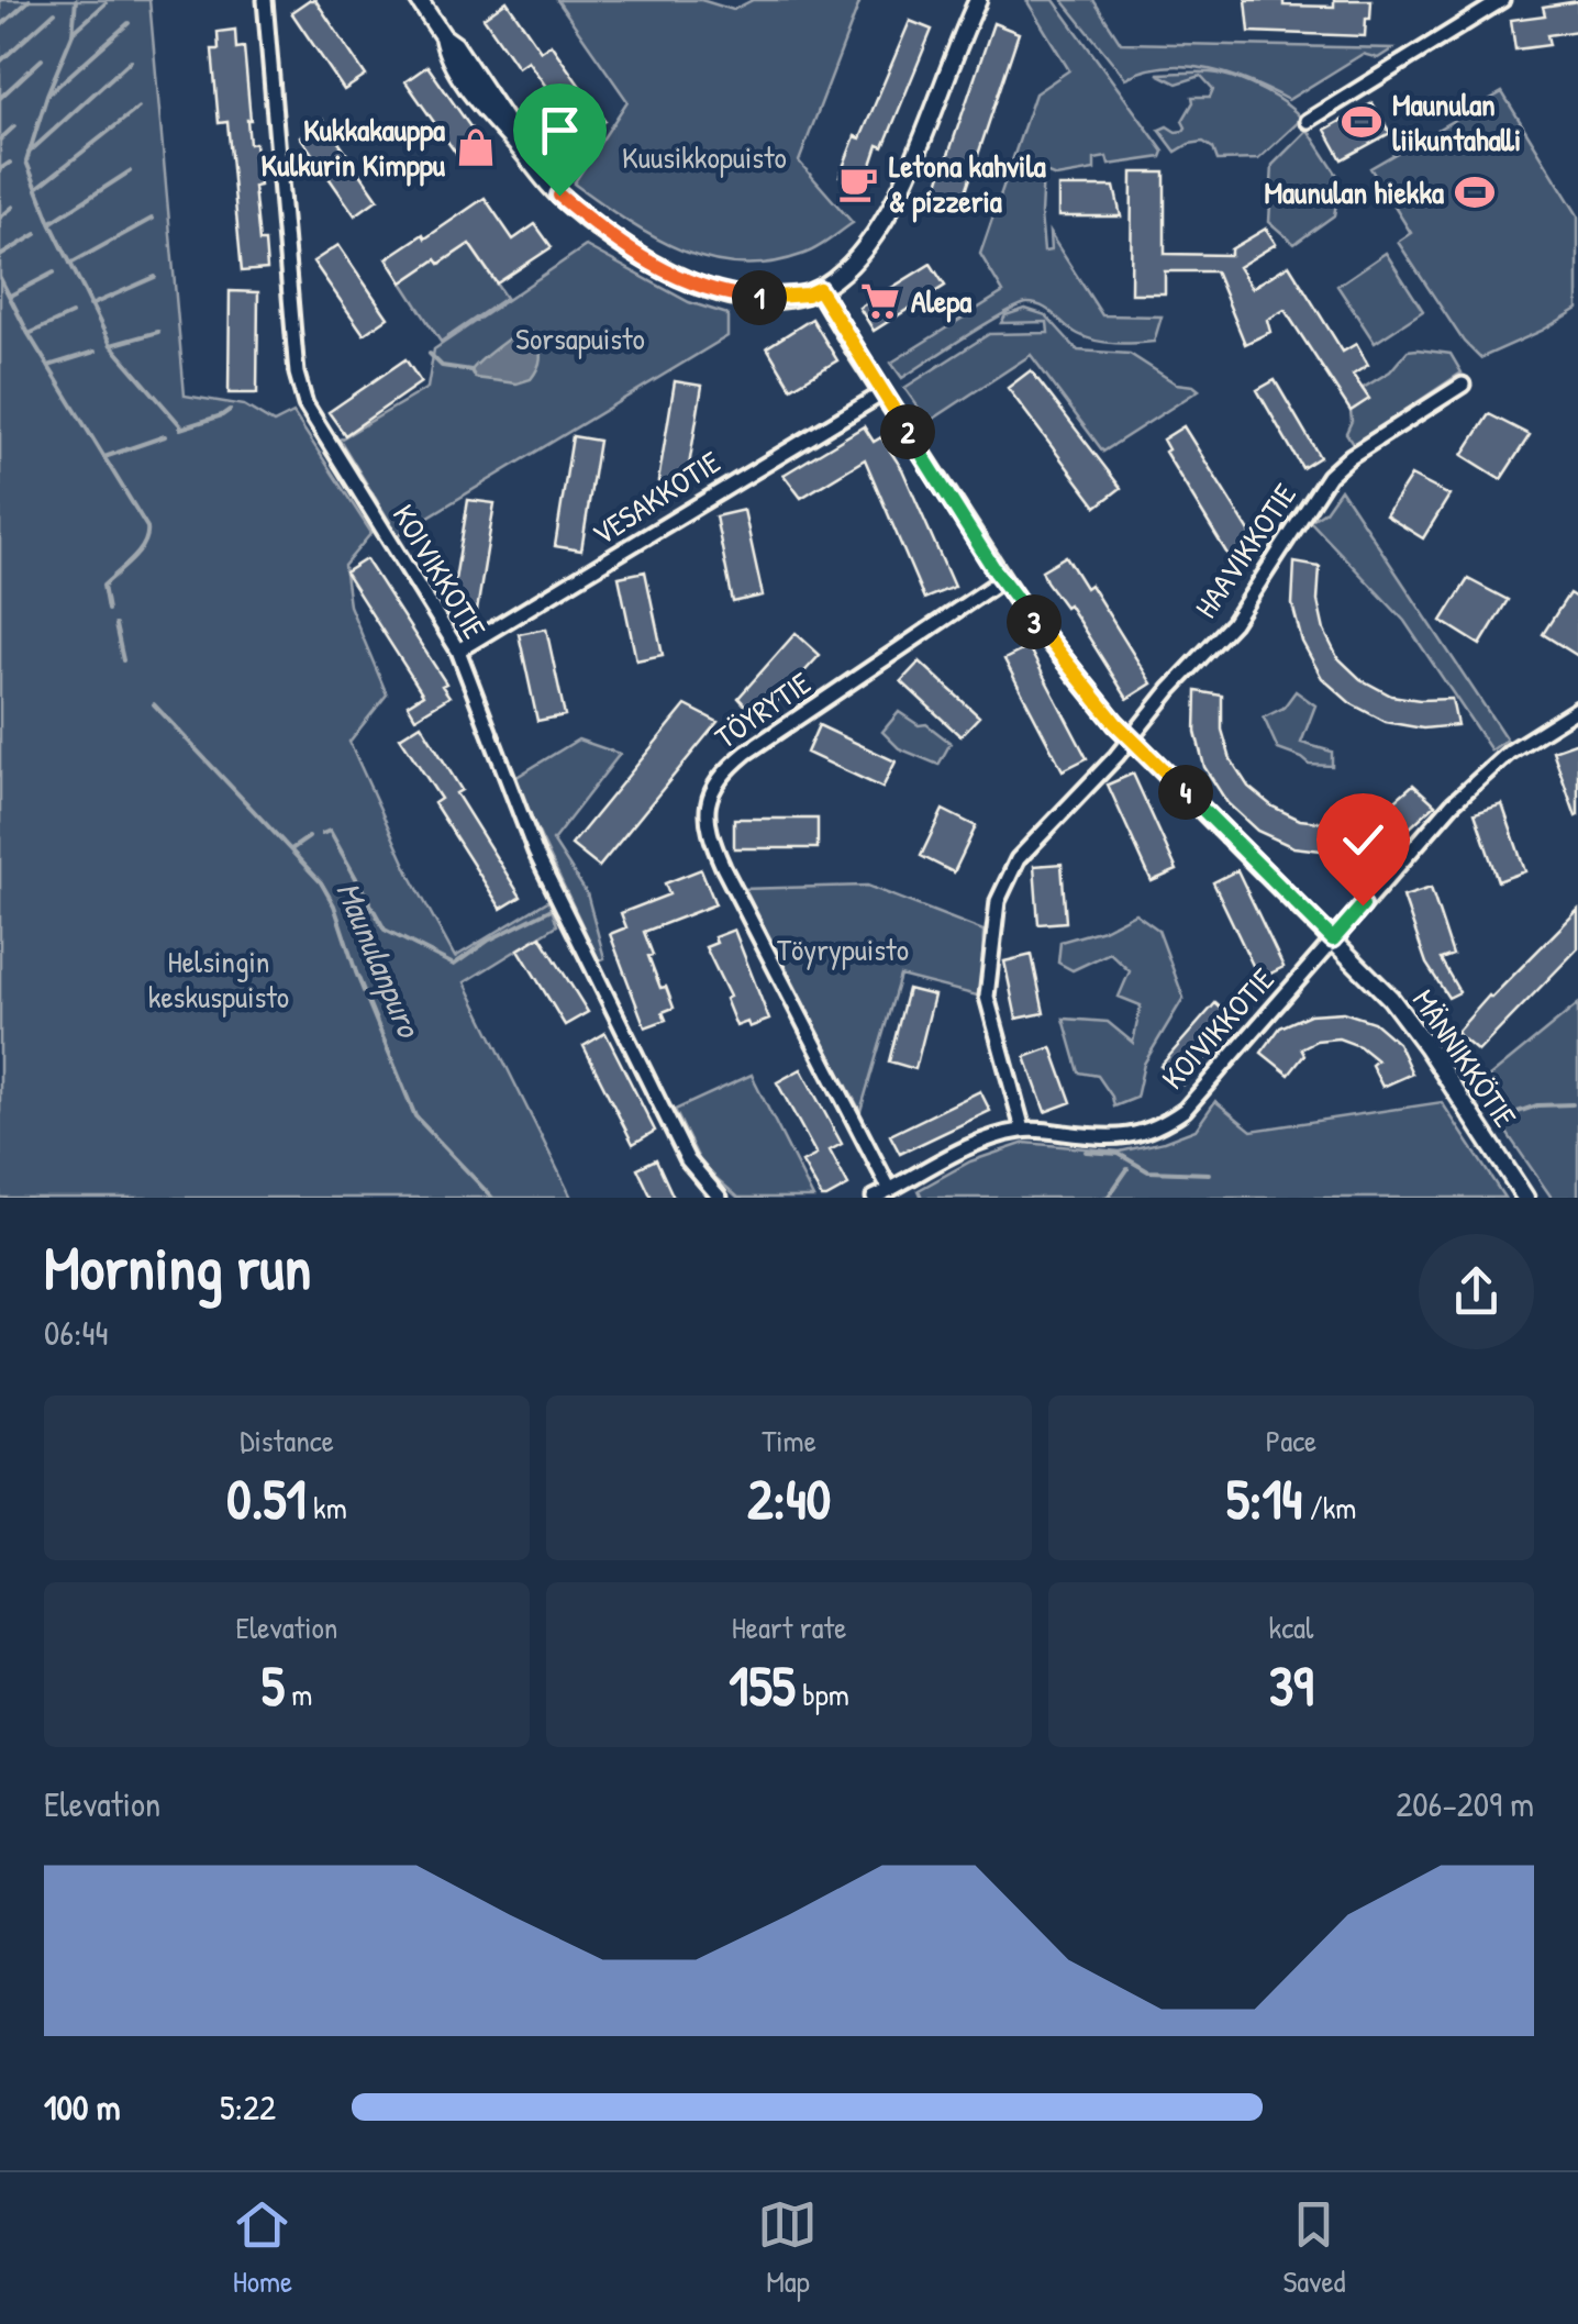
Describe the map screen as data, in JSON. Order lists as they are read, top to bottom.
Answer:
{
  "streets": {
    "street": [
      "VESAKKOTIE",
      "HAAVIKKOTIE",
      "KOIVIKKOTIE",
      "TÖYRYTIE",
      "MÄNNIKKÖTIE"
    ]
  },
  "crossings": [
    ["VESAKKOTIE", "KOIVIKKOTIE"],
    ["VESAKKOTIE", "MÄNNIKKÖTIE"],
    ["HAAVIKKOTIE", "KOIVIKKOTIE"],
    ["HAAVIKKOTIE", "MÄNNIKKÖTIE"],
    ["KOIVIKKOTIE", "TÖYRYTIE"],
    ["KOIVIKKOTIE", "MÄNNIKKÖTIE"],
    ["TÖYRYTIE", "MÄNNIKKÖTIE"]
  ],
  "water": ["Maunulanpuro"],
  "parks": [
    "Kuusikkopuisto",
    "Sorsapuisto",
    "Töyrypuisto",
    "Helsingin keskuspuisto"
  ],
  "places": {
    "sports": ["Maunulan liikuntahalli", "Maunulan hiekka"],
    "shop": ["Kukkakauppa Kulkurin Kimppu"],
    "cafe": ["Letona kahvila & pizzeria"],
    "supermarket": ["Alepa"]
  },
  "page": {
    "pins": [
      "1",
      "2",
      "3",
      "4"
    ],
    "heading": ["Morning run", "06:44"],
    "stats": [
      ["Distance", "0.51 km"],
      ["Time", "2:40"],
      ["Pace", "5:14 /km"],
      ["Elevation", "5 m"],
      ["Heart rate", "155 bpm"],
      ["kcal", "39"]
    ],
    "chart": ["Elevation", "206–209 m"],
    "list": [
      {
        "name": "100 m",
        "note": "5:22"
      }
    ],
    "tabs": ["Home", "Map", "Saved"]
  }
}
